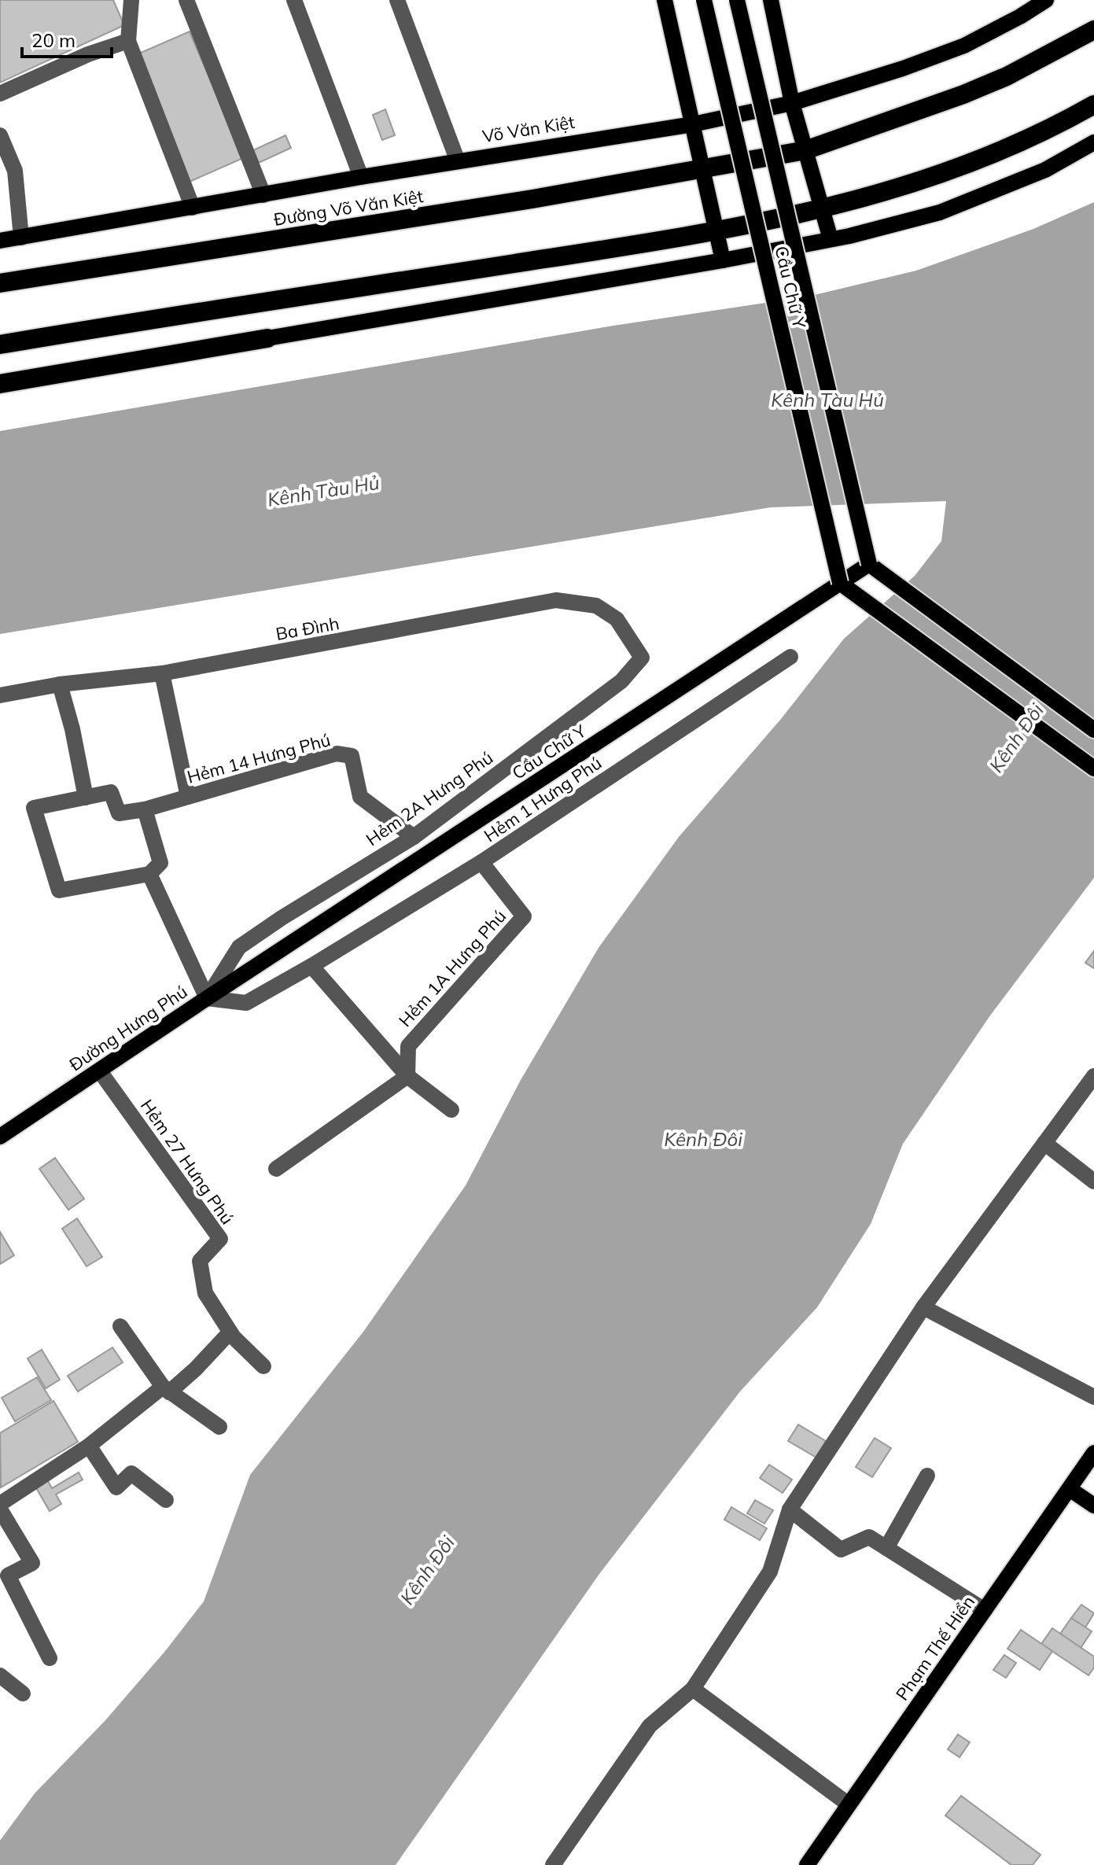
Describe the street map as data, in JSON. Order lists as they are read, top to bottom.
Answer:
{
  "streets": {
    "highway": ["Đường Võ Văn Kiệt"],
    "main road": [
      "Võ Văn Kiệt",
      "Cầu Chữ Y",
      "Đường Hưng Phú",
      "Phạm Thế Hiển"
    ],
    "street": [
      "Ba Đình",
      "Hẻm 14 Hưng Phú",
      "Hẻm 2A Hưng Phú",
      "Hẻm 1 Hưng Phú",
      "Hẻm 1A Hưng Phú",
      "Hẻm 27 Hưng Phú"
    ]
  },
  "crossings": [
    ["Cầu Chữ Y", "Đường Hưng Phú"],
    ["Ba Đình", "Hẻm 2A Hưng Phú"],
    ["Hẻm 14 Hưng Phú", "Hẻm 2A Hưng Phú"],
    ["Hẻm 2A Hưng Phú", "Hẻm 1 Hưng Phú"],
    ["Hẻm 2A Hưng Phú", "Đường Hưng Phú"],
    ["Hẻm 1 Hưng Phú", "Hẻm 1A Hưng Phú"],
    ["Hẻm 1 Hưng Phú", "Đường Hưng Phú"],
    ["Đường Hưng Phú", "Hẻm 27 Hưng Phú"]
  ],
  "water": ["Kênh Tàu Hủ", "Kênh Đôi"],
  "scale_bar": "20 m"
}
